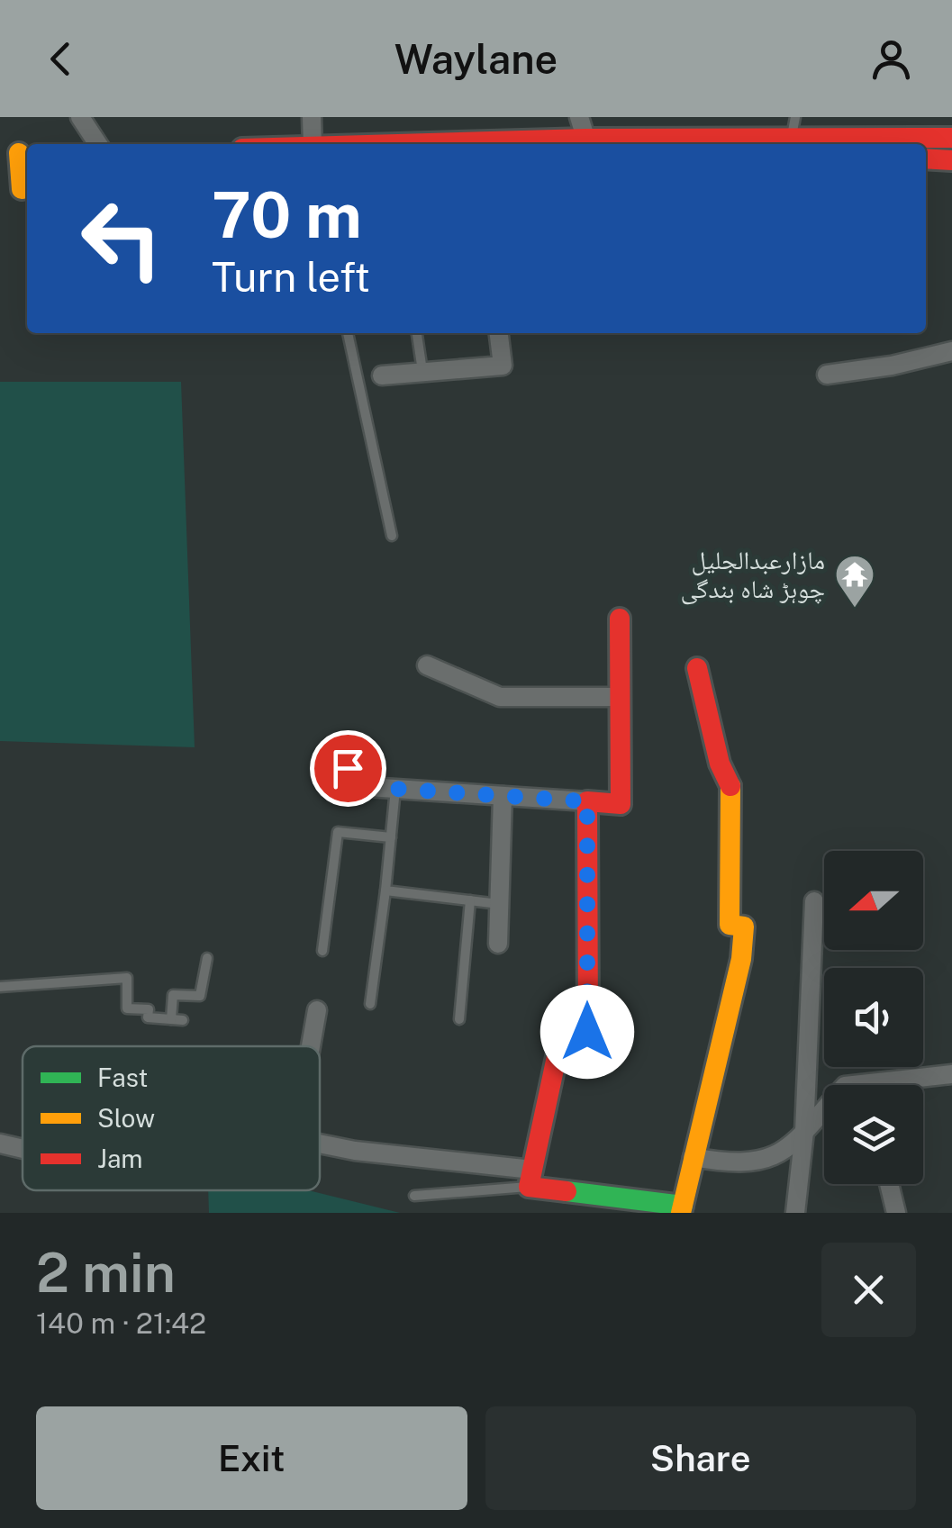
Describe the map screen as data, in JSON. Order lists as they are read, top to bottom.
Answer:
{
  "places": {
    "temple": ["مازارعبدالجلیل چوہڑ شاہ بندگی"]
  },
  "legend": ["Fast", "Slow", "Jam"],
  "north": "left",
  "page": {
    "header": "Waylane",
    "turn": ["70 m", "Turn left"],
    "heading": ["2 min", "140 m · 21:42"],
    "buttons": ["Exit", "Share"]
  }
}
